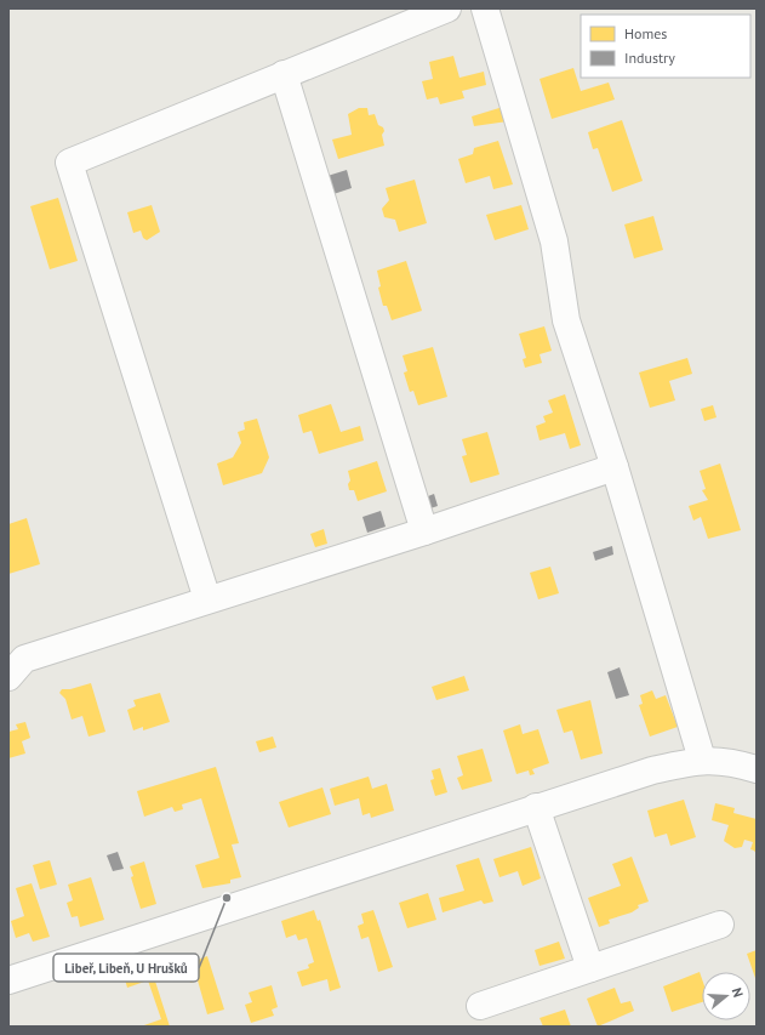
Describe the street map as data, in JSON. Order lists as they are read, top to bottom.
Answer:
{
  "places": ["Libeř, Libeň, U Hrušků"],
  "legend": ["Homes", "Industry"],
  "north": "right"
}
